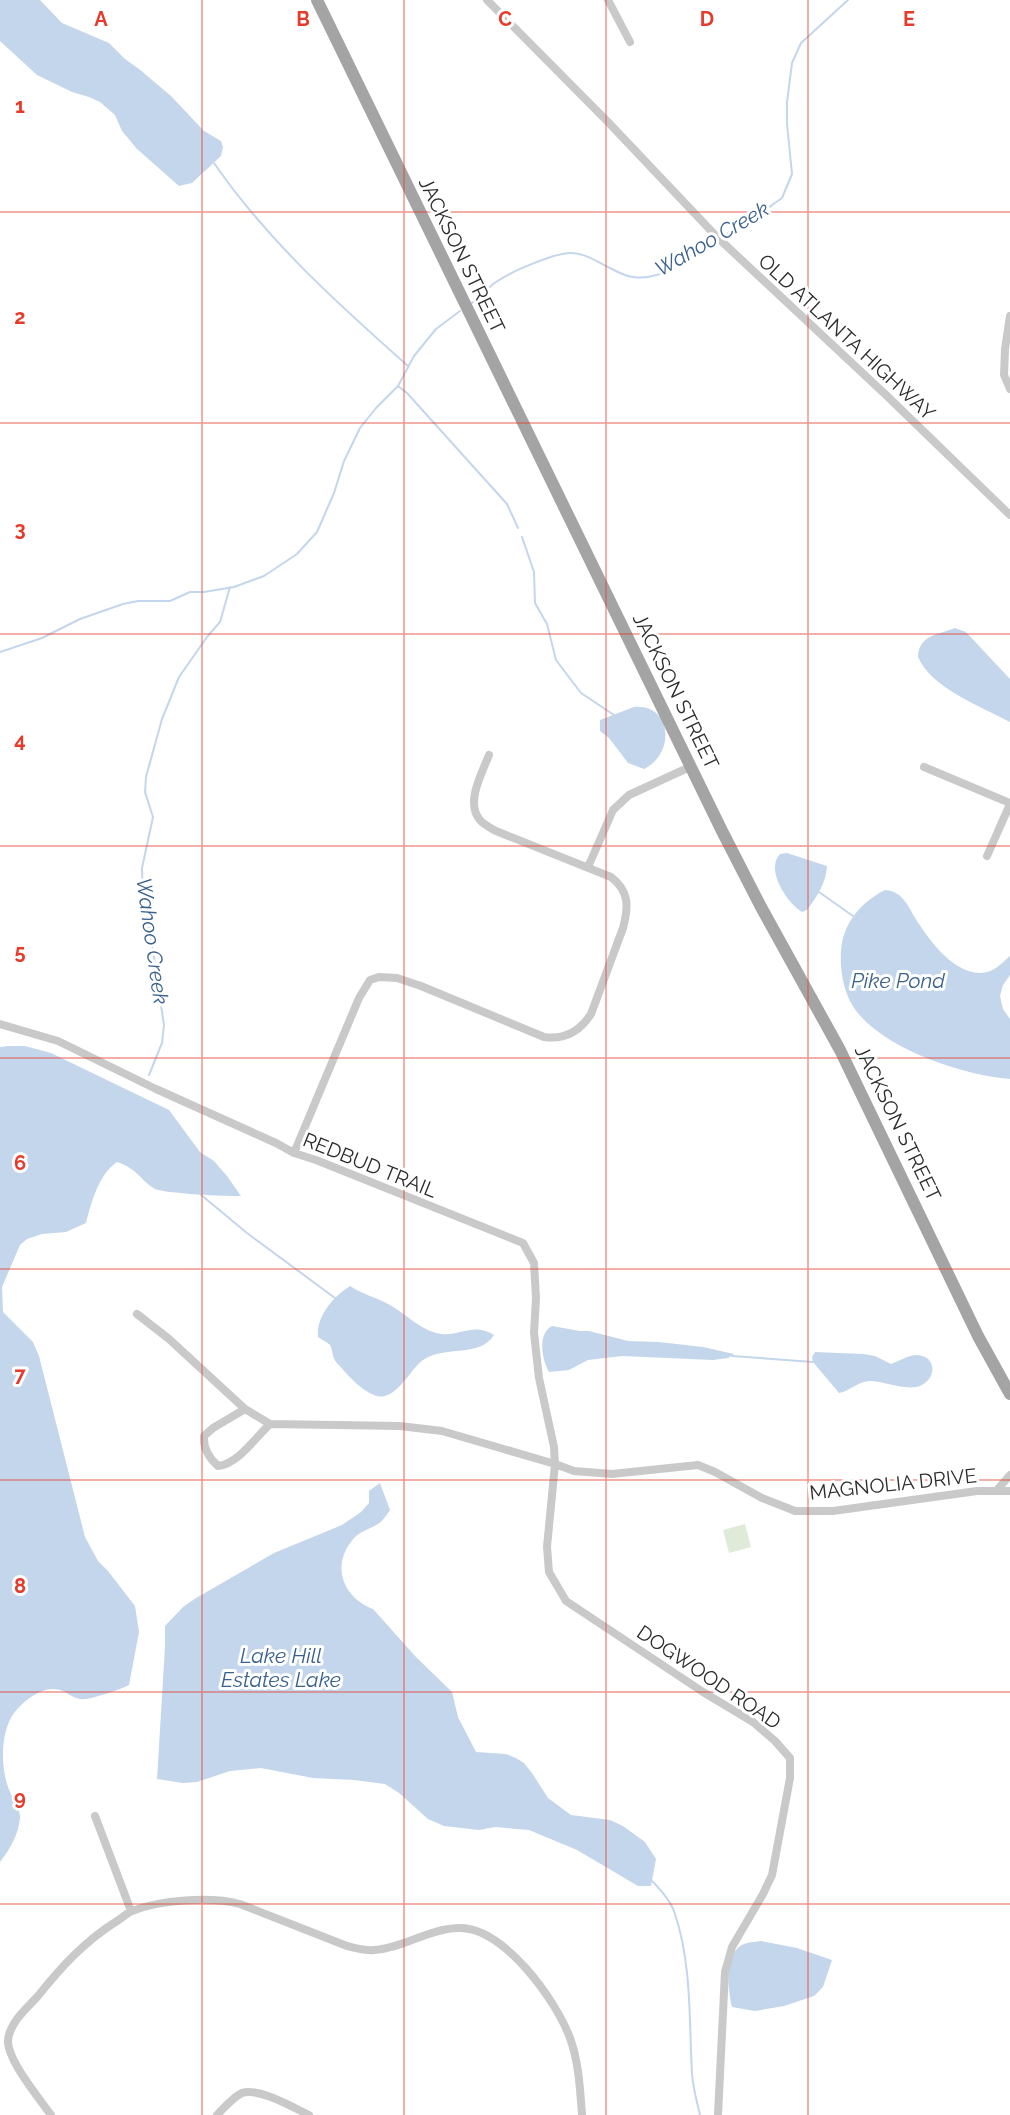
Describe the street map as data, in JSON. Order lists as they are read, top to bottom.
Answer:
{
  "streets": {
    "main road": ["JACKSON STREET"],
    "street": [
      "OLD ATLANTA HIGHWAY",
      "REDBUD TRAIL",
      "MAGNOLIA DRIVE",
      "DOGWOOD ROAD"
    ]
  },
  "crossings": [
    ["REDBUD TRAIL", "MAGNOLIA DRIVE"],
    ["REDBUD TRAIL", "DOGWOOD ROAD"],
    ["MAGNOLIA DRIVE", "DOGWOOD ROAD"]
  ],
  "water": ["Wahoo Creek", "Pike Pond", "Lake Hill Estates Lake"],
  "grid": {
    "columns": [
      "A",
      "B",
      "C",
      "D",
      "E"
    ],
    "rows": [
      "1",
      "2",
      "3",
      "4",
      "5",
      "6",
      "7",
      "8",
      "9"
    ]
  }
}
